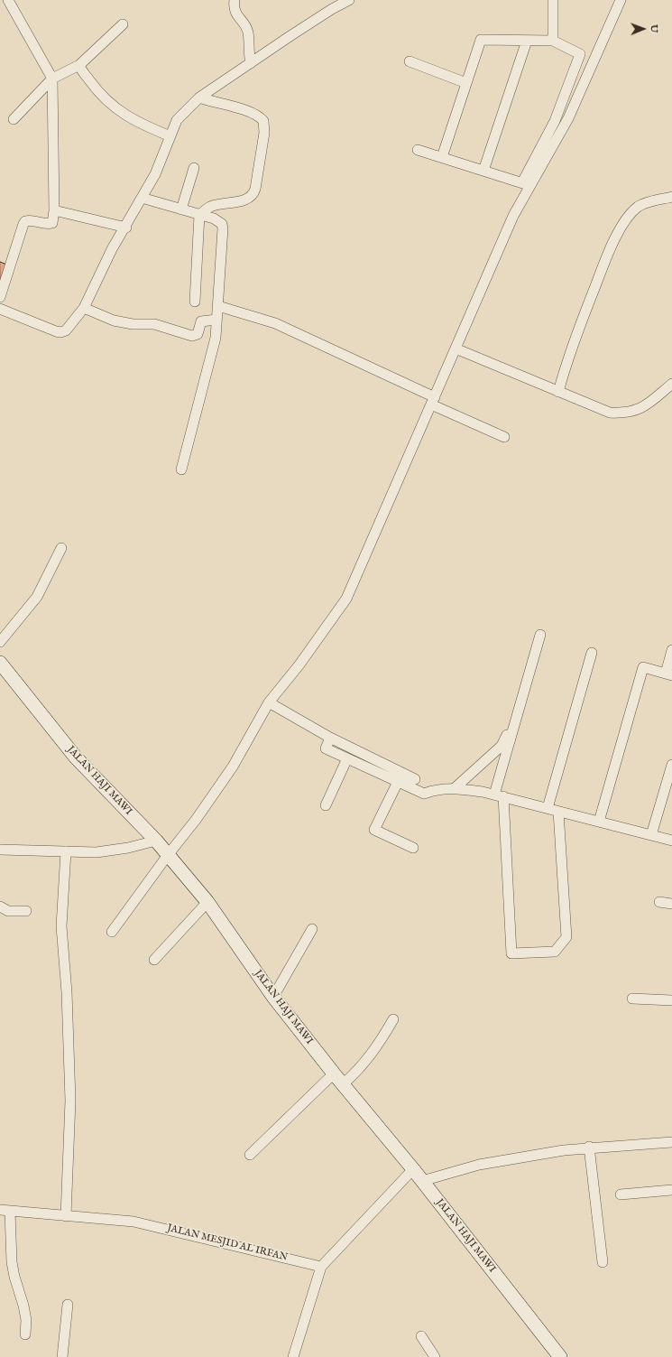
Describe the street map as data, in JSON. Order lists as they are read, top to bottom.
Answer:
{
  "streets": {
    "street": ["JALAN HAJI MAWI", "JALAN MESJID AL IRFAN"]
  },
  "north": "right"
}
